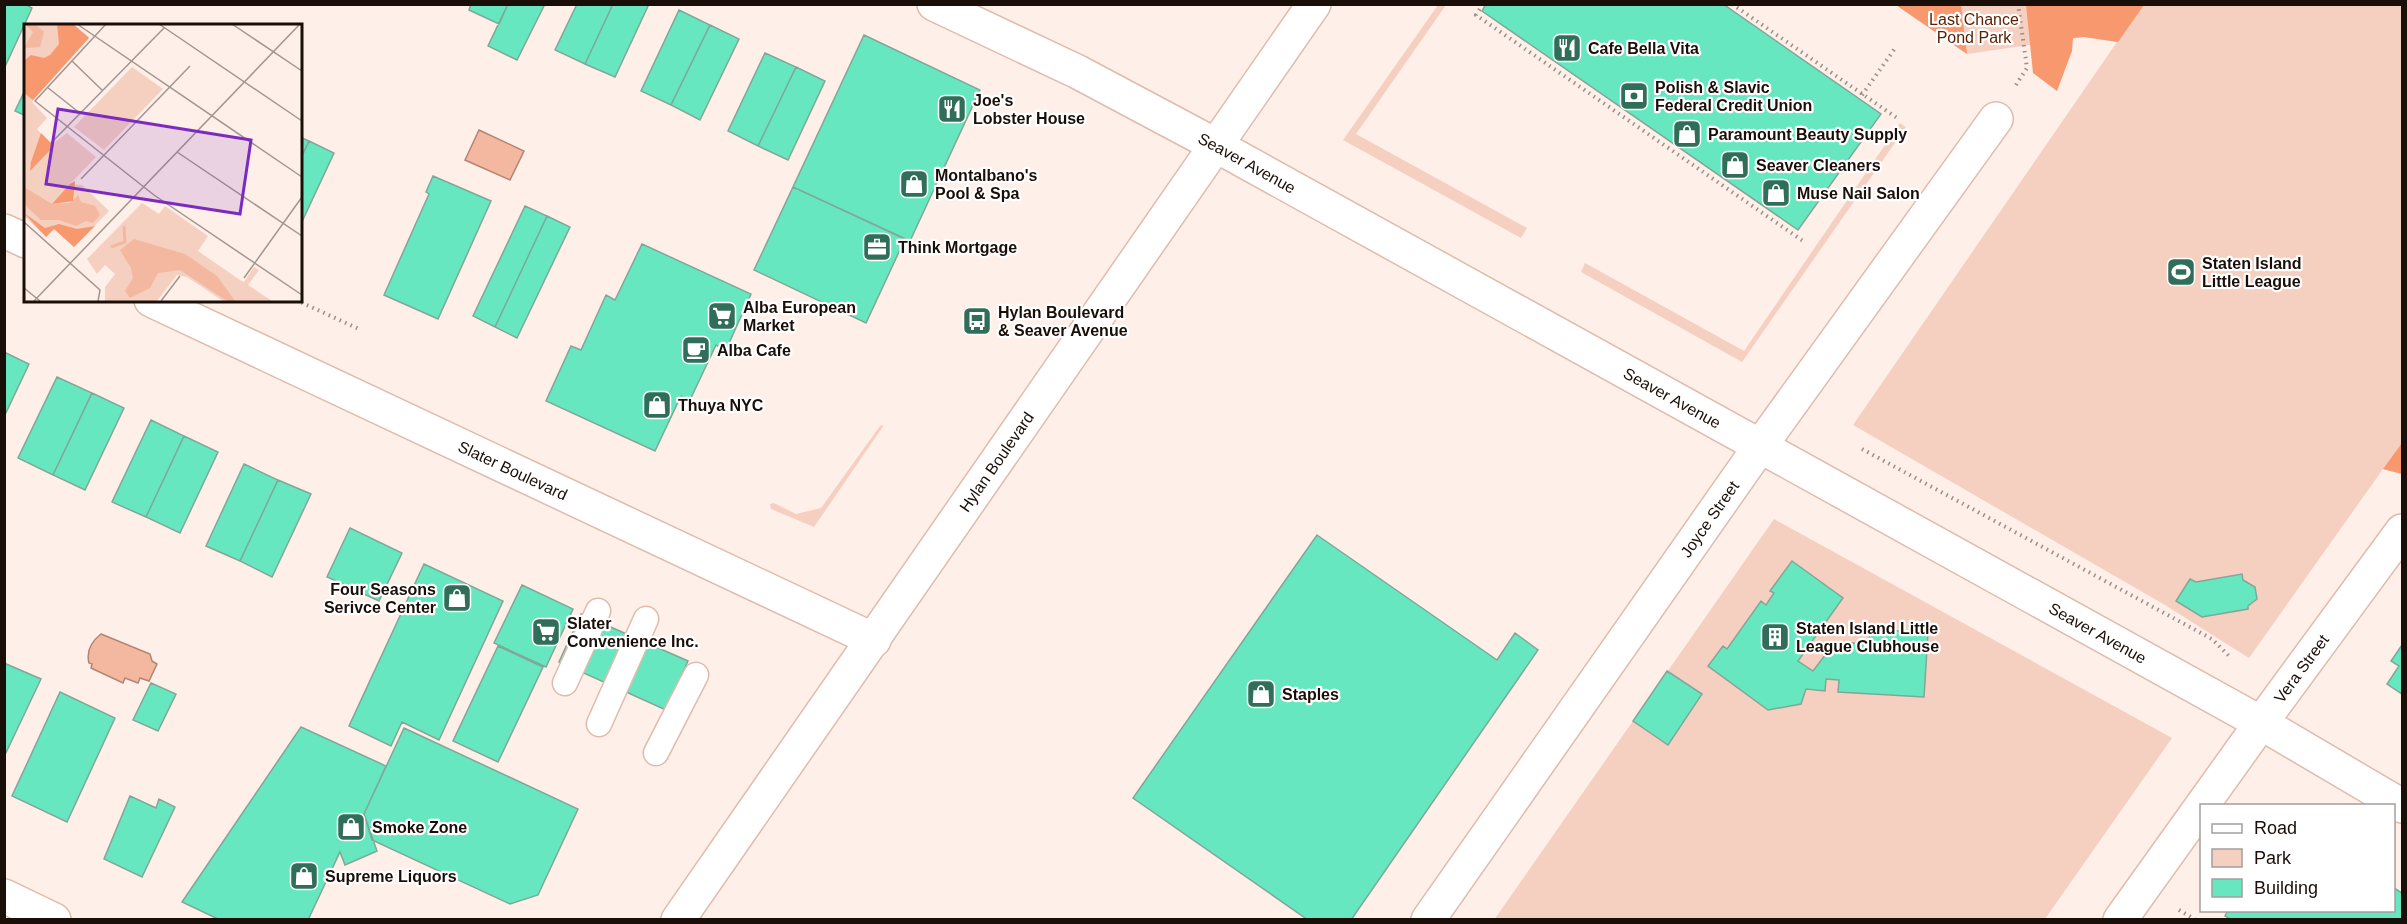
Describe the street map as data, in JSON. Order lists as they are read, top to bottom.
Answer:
{
  "streets": {
    "street": [
      "Seaver Avenue",
      "Hylan Boulevard",
      "Slater Boulevard",
      "Joyce Street",
      "Vera Street"
    ]
  },
  "crossings": [
    ["Seaver Avenue", "Hylan Boulevard"],
    ["Seaver Avenue", "Joyce Street"],
    ["Seaver Avenue", "Vera Street"],
    ["Hylan Boulevard", "Slater Boulevard"]
  ],
  "parks": ["Last Chance Pond Park"],
  "places": {
    "restaurant": ["Cafe Bella Vita", "Joe's Lobster House"],
    "bank": ["Polish & Slavic Federal Credit Union"],
    "shop": [
      "Paramount Beauty Supply",
      "Seaver Cleaners",
      "Montalbano's Pool & Spa",
      "Muse Nail Salon",
      "Thuya NYC",
      "Four Seasons Serivce Center",
      "Staples",
      "Smoke Zone",
      "Supreme Liquors"
    ],
    "office": ["Think Mortgage"],
    "sports": ["Staten Island Little League"],
    "supermarket": ["Alba European Market", "Slater Convenience Inc."],
    "bus stop": ["Hylan Boulevard & Seaver Avenue"],
    "cafe": ["Alba Cafe"],
    "building": ["Staten Island Little League Clubhouse"]
  },
  "legend": ["Road", "Park", "Building"]
}
